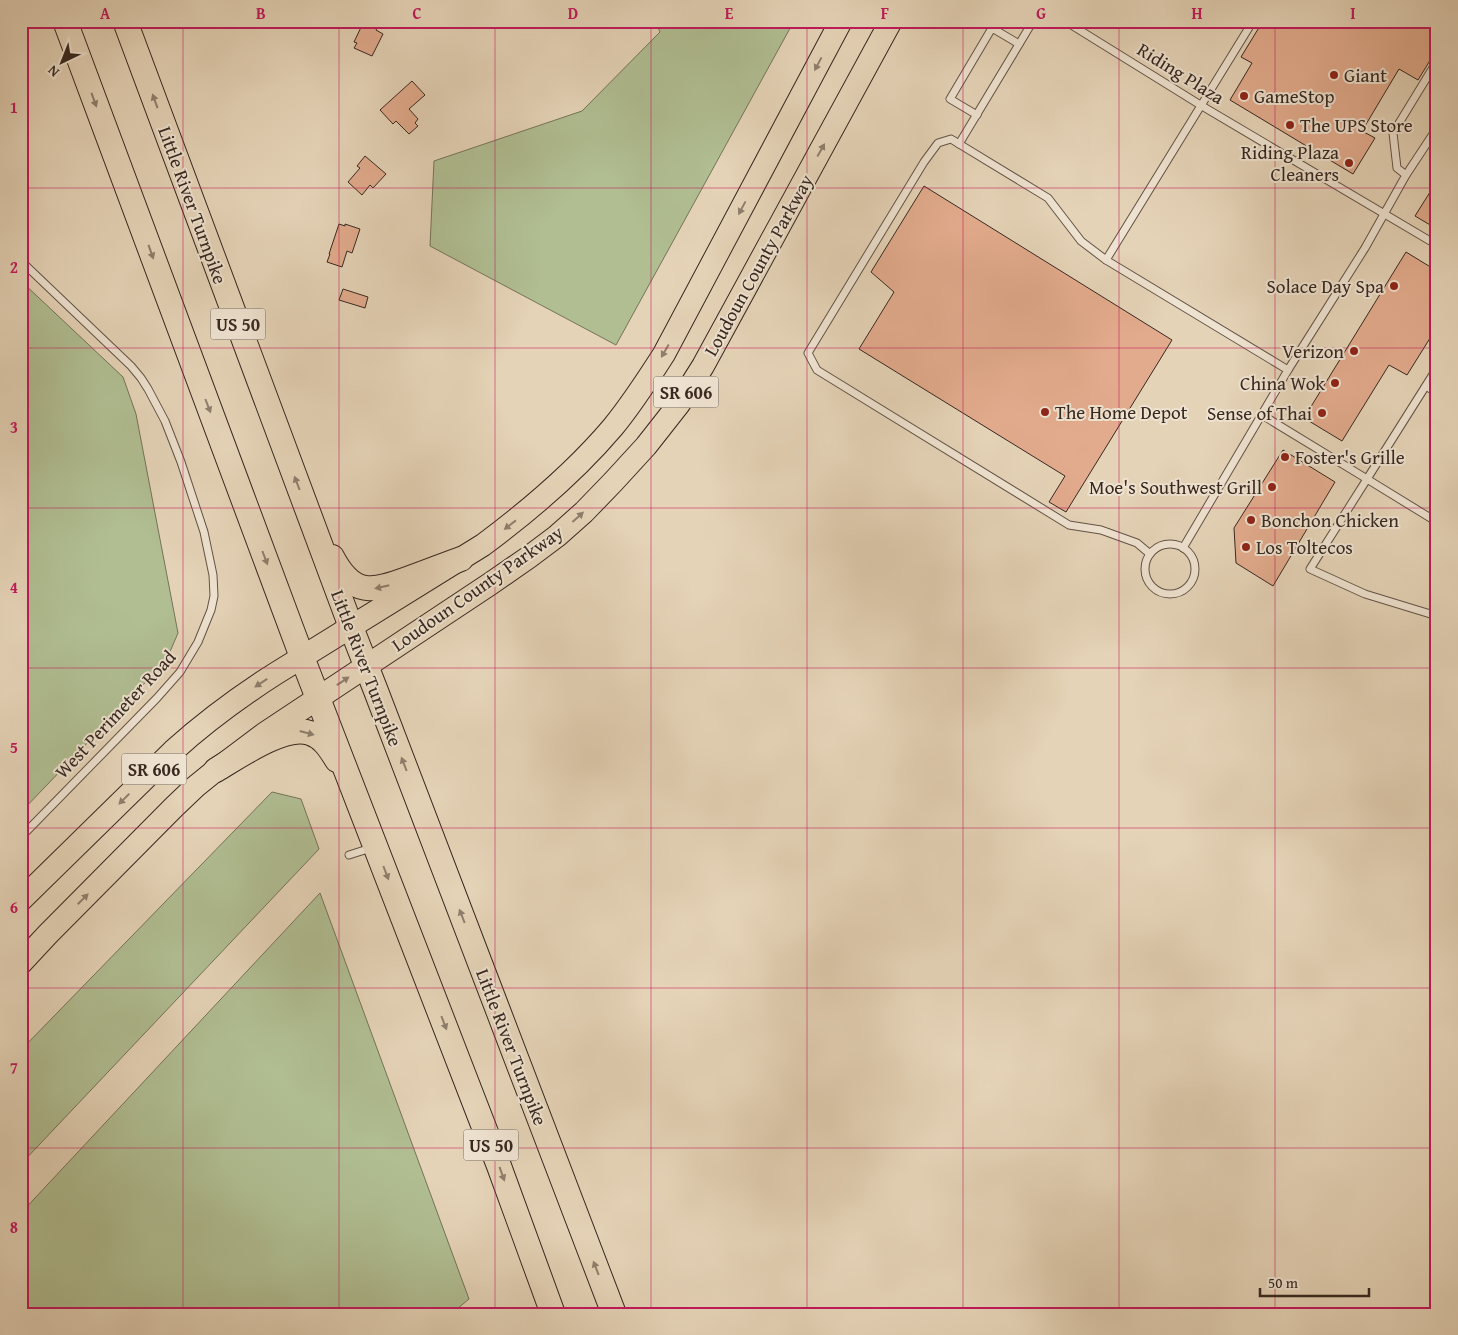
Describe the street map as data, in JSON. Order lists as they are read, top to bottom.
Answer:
{
  "streets": {
    "highway": ["Little River Turnpike", "US 50"],
    "main road": ["Loudoun County Parkway", "SR 606"],
    "lane": ["Riding Plaza", "West Perimeter Road"]
  },
  "crossings": [
    ["Little River Turnpike", "Loudoun County Parkway"],
    ["Loudoun County Parkway", "US 50"]
  ],
  "places": [
    "Giant",
    "GameStop",
    "The UPS Store",
    "Riding Plaza Cleaners",
    "Solace Day Spa",
    "Verizon",
    "China Wok",
    "The Home Depot",
    "Sense of Thai",
    "Foster's Grille",
    "Moe's Southwest Grill",
    "Bonchon Chicken",
    "Los Toltecos"
  ],
  "scale_bar": "50 m",
  "north": "bottom left",
  "grid": {
    "columns": [
      "A",
      "B",
      "C",
      "D",
      "E",
      "F",
      "G",
      "H",
      "I"
    ],
    "rows": [
      "1",
      "2",
      "3",
      "4",
      "5",
      "6",
      "7",
      "8"
    ]
  }
}
